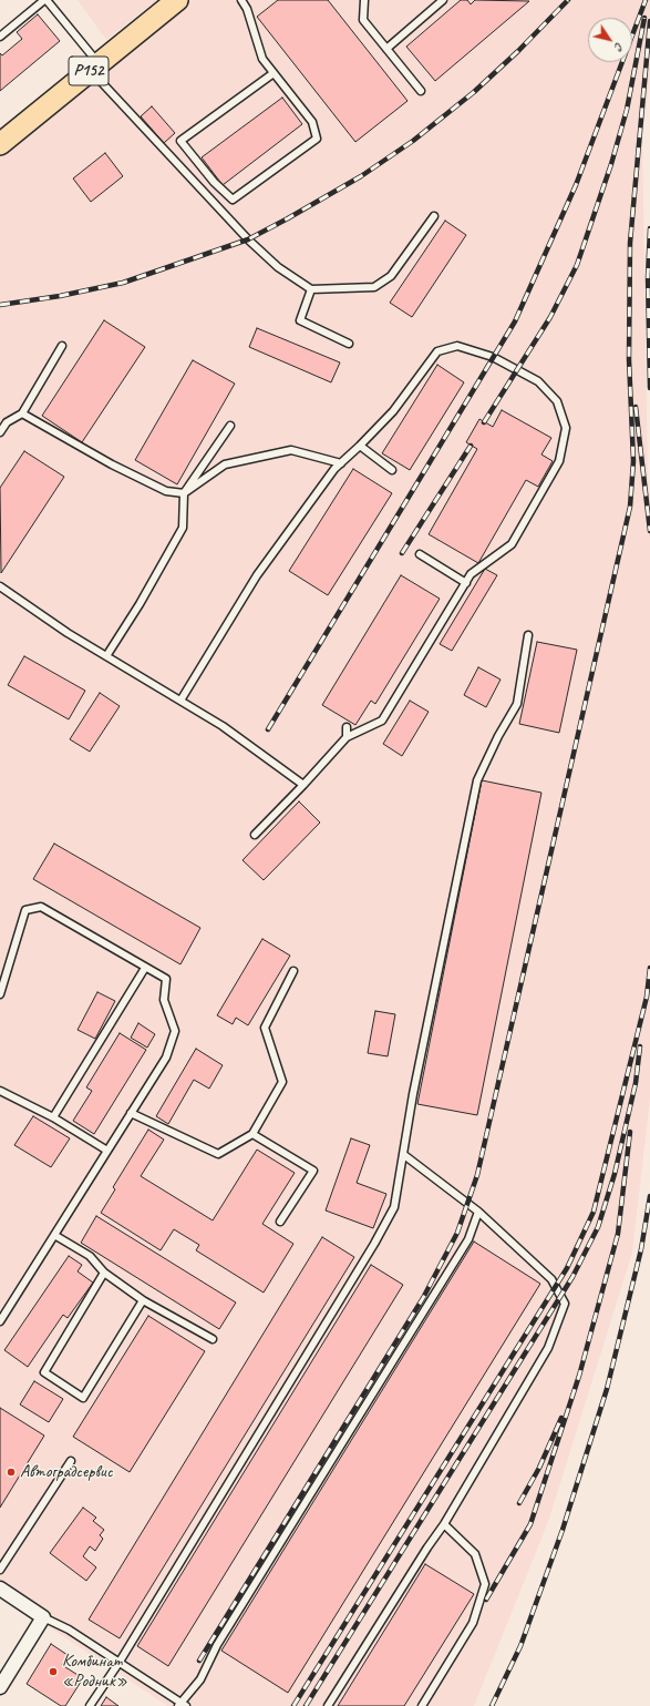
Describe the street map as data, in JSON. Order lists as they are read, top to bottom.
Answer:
{
  "streets": {
    "main road": ["Р152"]
  },
  "places": ["Автоградсервис", "Комбинат «Родник»"],
  "north": "bottom right"
}
